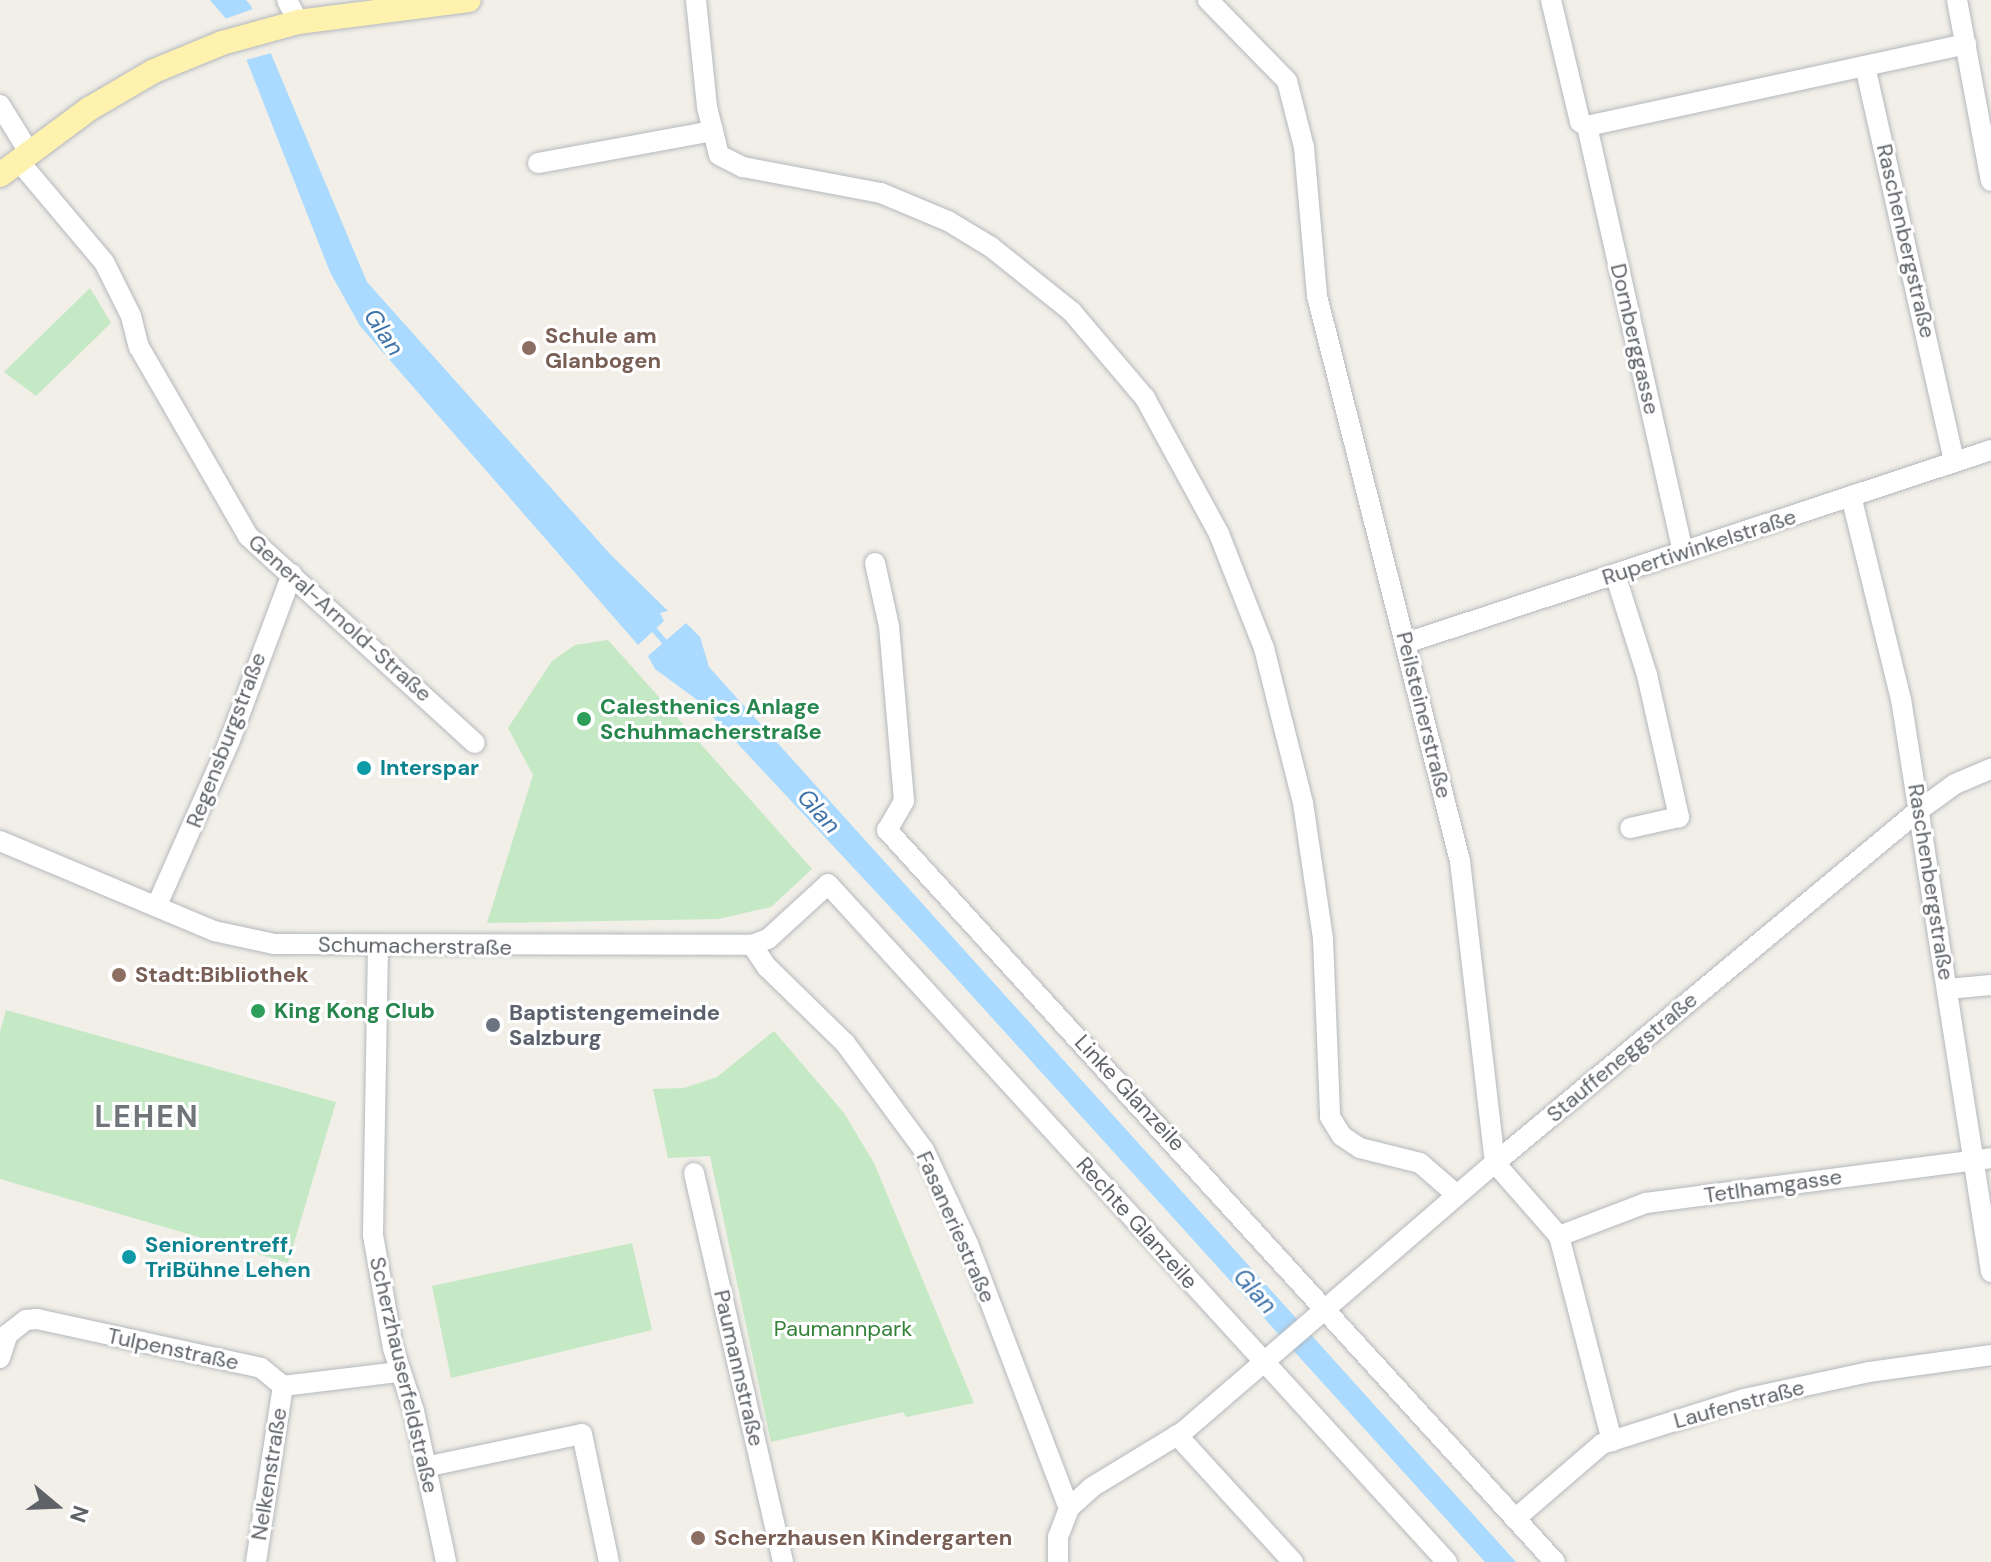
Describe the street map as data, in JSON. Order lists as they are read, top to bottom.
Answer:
{
  "streets": {
    "street": [
      "Raschenbergstraße",
      "Dornberggasse",
      "Rupertiwinkelstraße",
      "General-Arnold-Straße",
      "Peilsteinerstraße",
      "Regensburgstraße",
      "Schumacherstraße",
      "Stauffeneggstraße",
      "Linke Glanzeile",
      "Tetlhamgasse",
      "Rechte Glanzeile",
      "Fasaneriestraße",
      "Tulpenstraße",
      "Paumannstraße",
      "Scherzhauserfeldstraße",
      "Laufenstraße",
      "Nelkenstraße"
    ]
  },
  "crossings": [
    ["Raschenbergstraße", "Rupertiwinkelstraße"],
    ["Raschenbergstraße", "Stauffeneggstraße"],
    ["Raschenbergstraße", "Tetlhamgasse"],
    ["Dornberggasse", "Rupertiwinkelstraße"],
    ["Rupertiwinkelstraße", "Peilsteinerstraße"],
    ["General-Arnold-Straße", "Regensburgstraße"],
    ["Peilsteinerstraße", "Stauffeneggstraße"],
    ["Regensburgstraße", "Schumacherstraße"],
    ["Schumacherstraße", "Rechte Glanzeile"],
    ["Schumacherstraße", "Fasaneriestraße"],
    ["Schumacherstraße", "Scherzhauserfeldstraße"],
    ["Stauffeneggstraße", "Linke Glanzeile"],
    ["Stauffeneggstraße", "Rechte Glanzeile"],
    ["Linke Glanzeile", "Laufenstraße"],
    ["Rechte Glanzeile", "Fasaneriestraße"],
    ["Tulpenstraße", "Nelkenstraße"]
  ],
  "districts": ["LEHEN"],
  "water": ["Glan"],
  "parks": ["Paumannpark"],
  "places": [
    "Schule am Glanbogen",
    "Calesthenics Anlage Schuhmacherstraße",
    "Interspar",
    "Stadt:Bibliothek",
    "King Kong Club",
    "Baptistengemeinde Salzburg",
    "Seniorentreff, TriBühne Lehen",
    "Scherzhausen Kindergarten"
  ],
  "north": "right"
}
